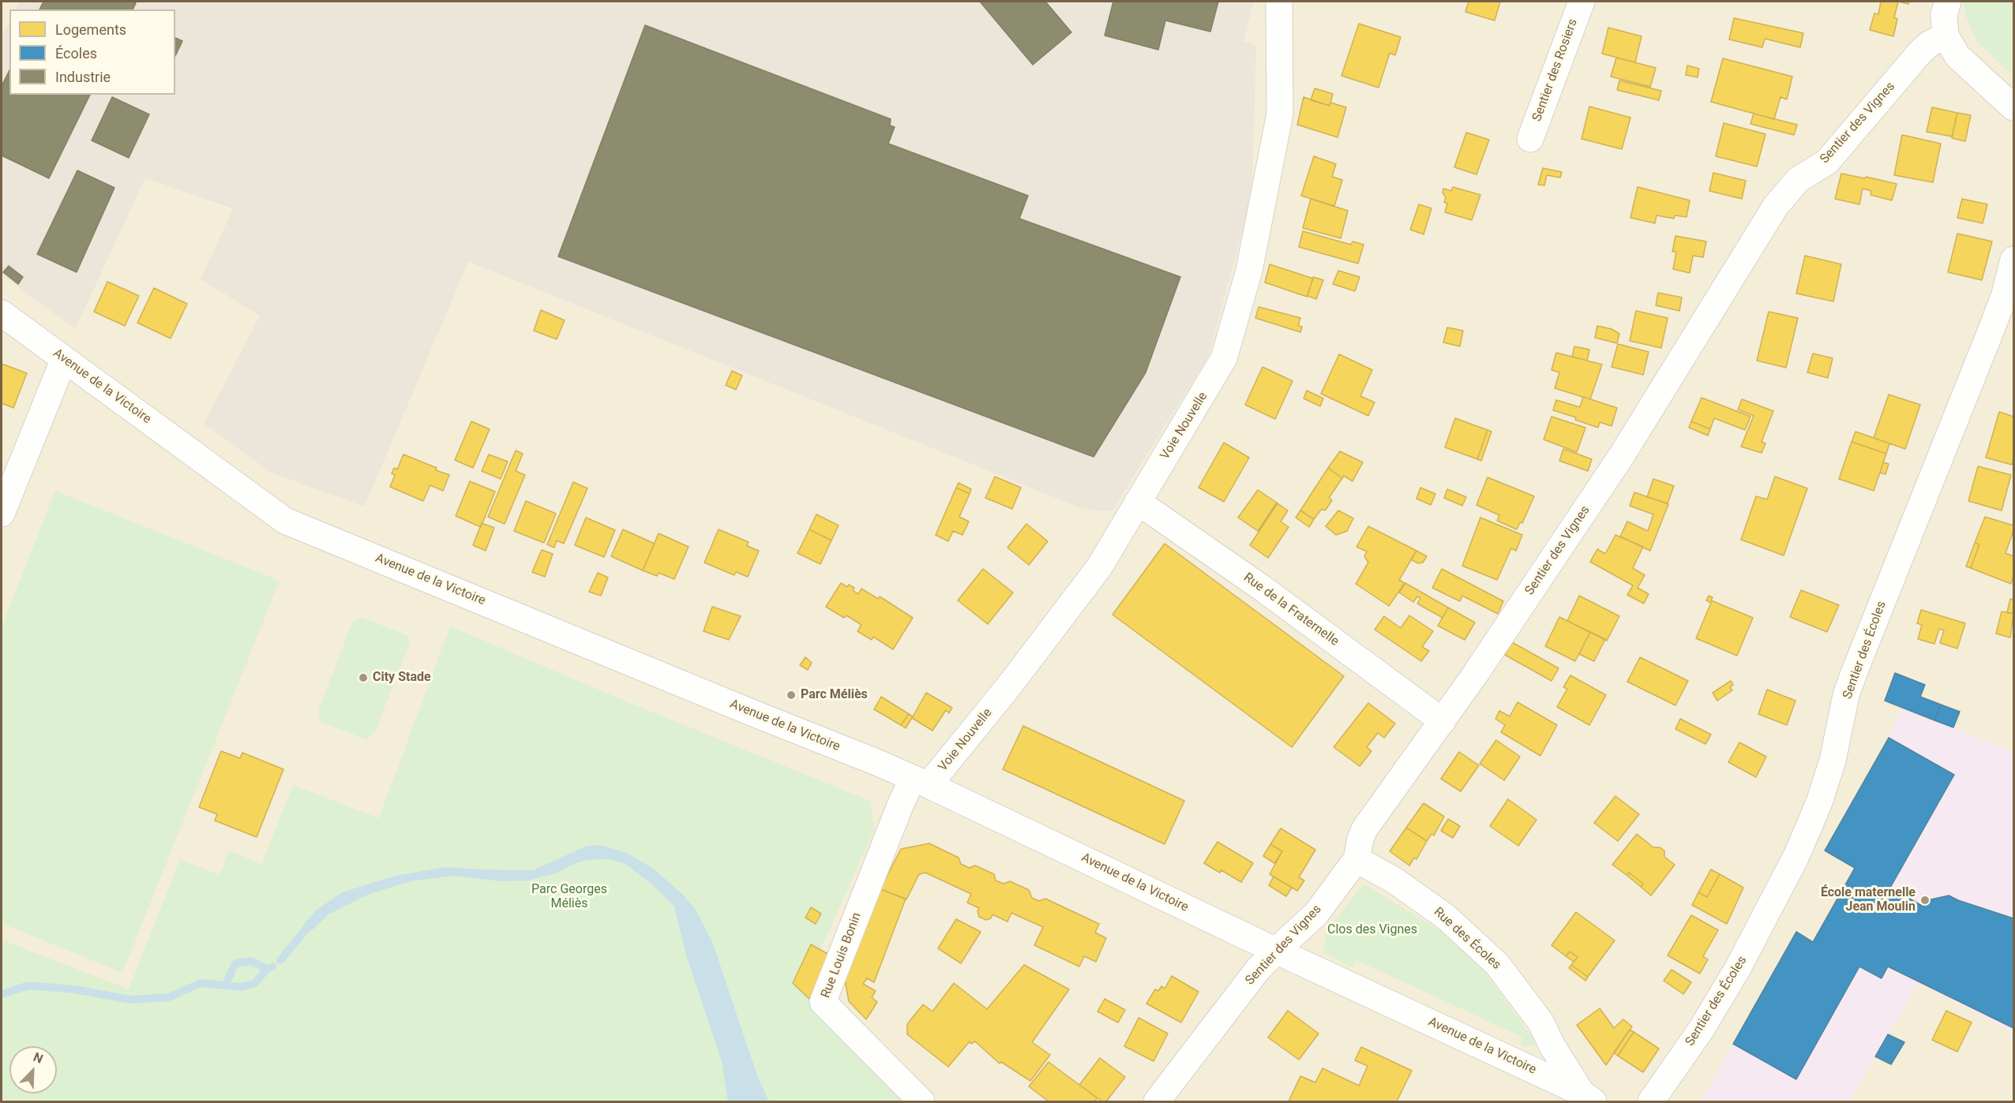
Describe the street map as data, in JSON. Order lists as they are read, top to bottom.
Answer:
{
  "streets": {
    "street": [
      "Sentier des Rosiers",
      "Sentier des Vignes",
      "Avenue de la Victoire",
      "Voie Nouvelle",
      "Rue de la Fraternelle",
      "Sentier des Écoles",
      "Rue des Écoles",
      "Rue Louis Bonin"
    ]
  },
  "crossings": [
    ["Sentier des Vignes", "Avenue de la Victoire"],
    ["Sentier des Vignes", "Rue de la Fraternelle"],
    ["Sentier des Vignes", "Rue des Écoles"],
    ["Avenue de la Victoire", "Voie Nouvelle"],
    ["Avenue de la Victoire", "Rue des Écoles"],
    ["Avenue de la Victoire", "Rue Louis Bonin"],
    ["Voie Nouvelle", "Rue de la Fraternelle"],
    ["Voie Nouvelle", "Rue Louis Bonin"]
  ],
  "parks": ["Parc Georges Méliès", "Clos des Vignes"],
  "places": ["City Stade", "Parc Méliès", "École maternelle Jean Moulin"],
  "legend": ["Logements", "Écoles", "Industrie"],
  "north": "top right"
}
